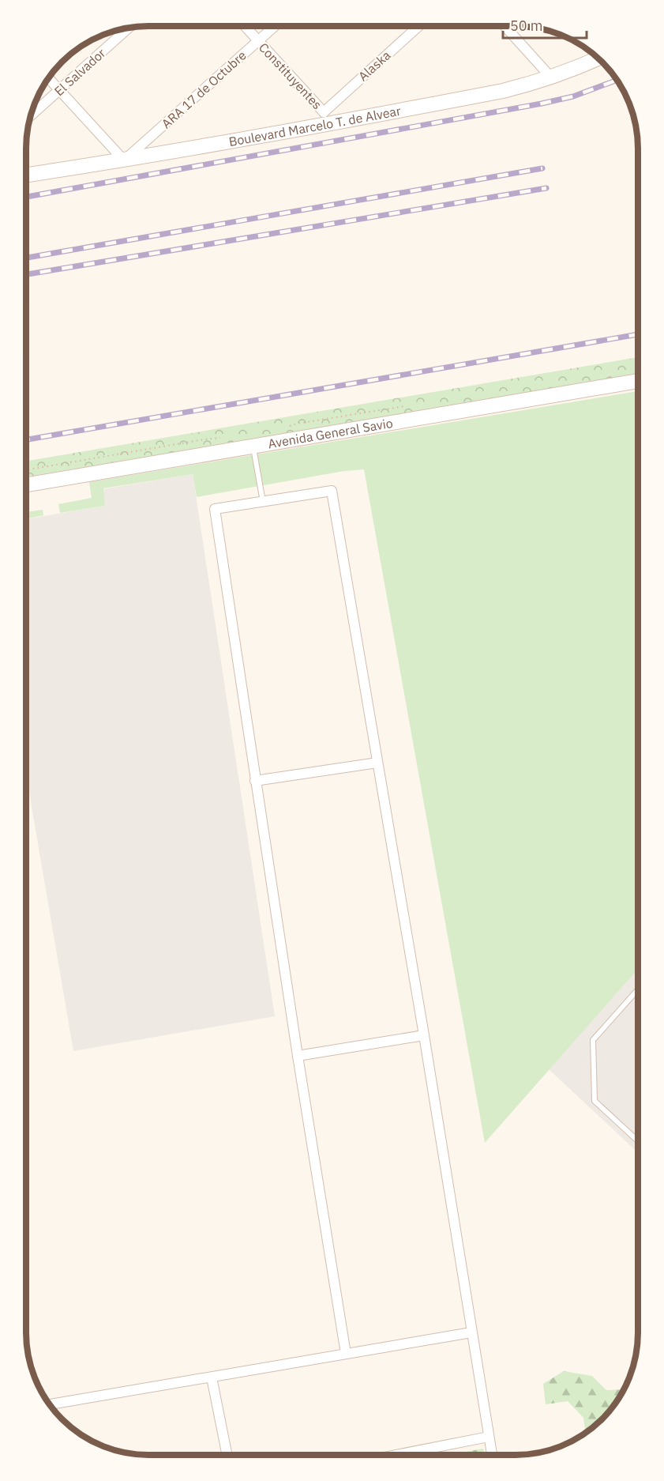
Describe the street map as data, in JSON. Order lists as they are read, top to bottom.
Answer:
{
  "streets": {
    "main road": ["Boulevard Marcelo T. de Alvear", "Avenida General Savio"],
    "street": [
      "Alaska",
      "El Salvador",
      "Constituyentes",
      "ARA 17 de Octubre"
    ]
  },
  "crossings": [
    ["Alaska", "Constituyentes"],
    ["Alaska", "Boulevard Marcelo T. de Alvear"],
    ["Constituyentes", "ARA 17 de Octubre"],
    ["Constituyentes", "Boulevard Marcelo T. de Alvear"],
    ["ARA 17 de Octubre", "Boulevard Marcelo T. de Alvear"]
  ],
  "scale_bar": "50 m"
}
